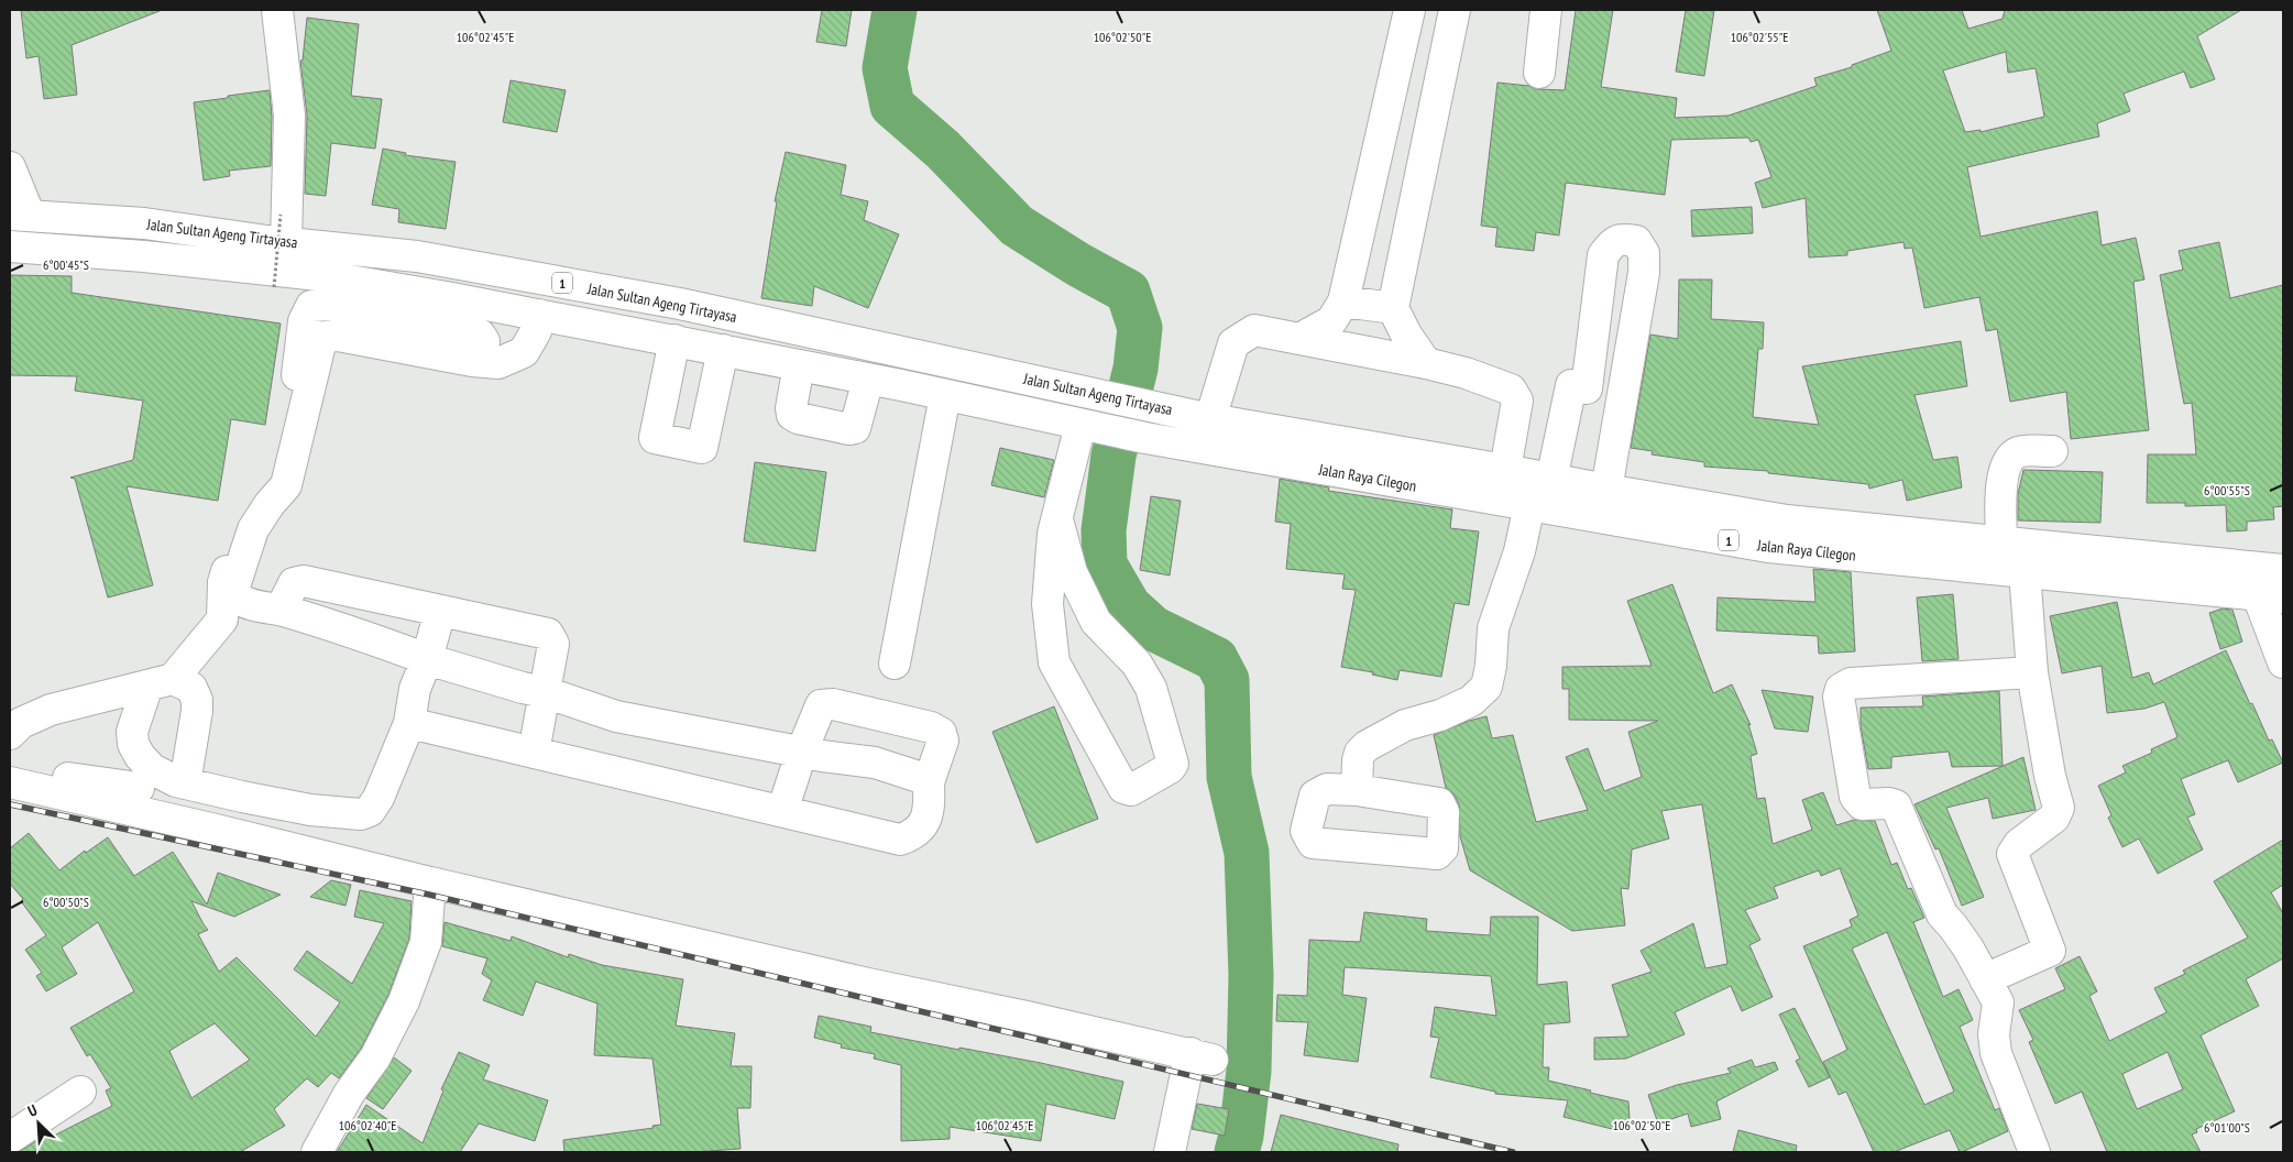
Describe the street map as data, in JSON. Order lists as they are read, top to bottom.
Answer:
{
  "streets": {
    "main road": ["Jalan Sultan Ageng Tirtayasa", "1", "Jalan Raya Cilegon"]
  },
  "crossings": [
    ["Jalan Sultan Ageng Tirtayasa", "Jalan Raya Cilegon"]
  ],
  "north": "top left",
  "coordinates": [
    "106°02'50\"E",
    "106°02'55\"E",
    "106°02'45\"E",
    "6°00'45\"S",
    "6°00'55\"S",
    "6°00'50\"S",
    "106°02'40\"E",
    "6°01'00\"S"
  ]
}
